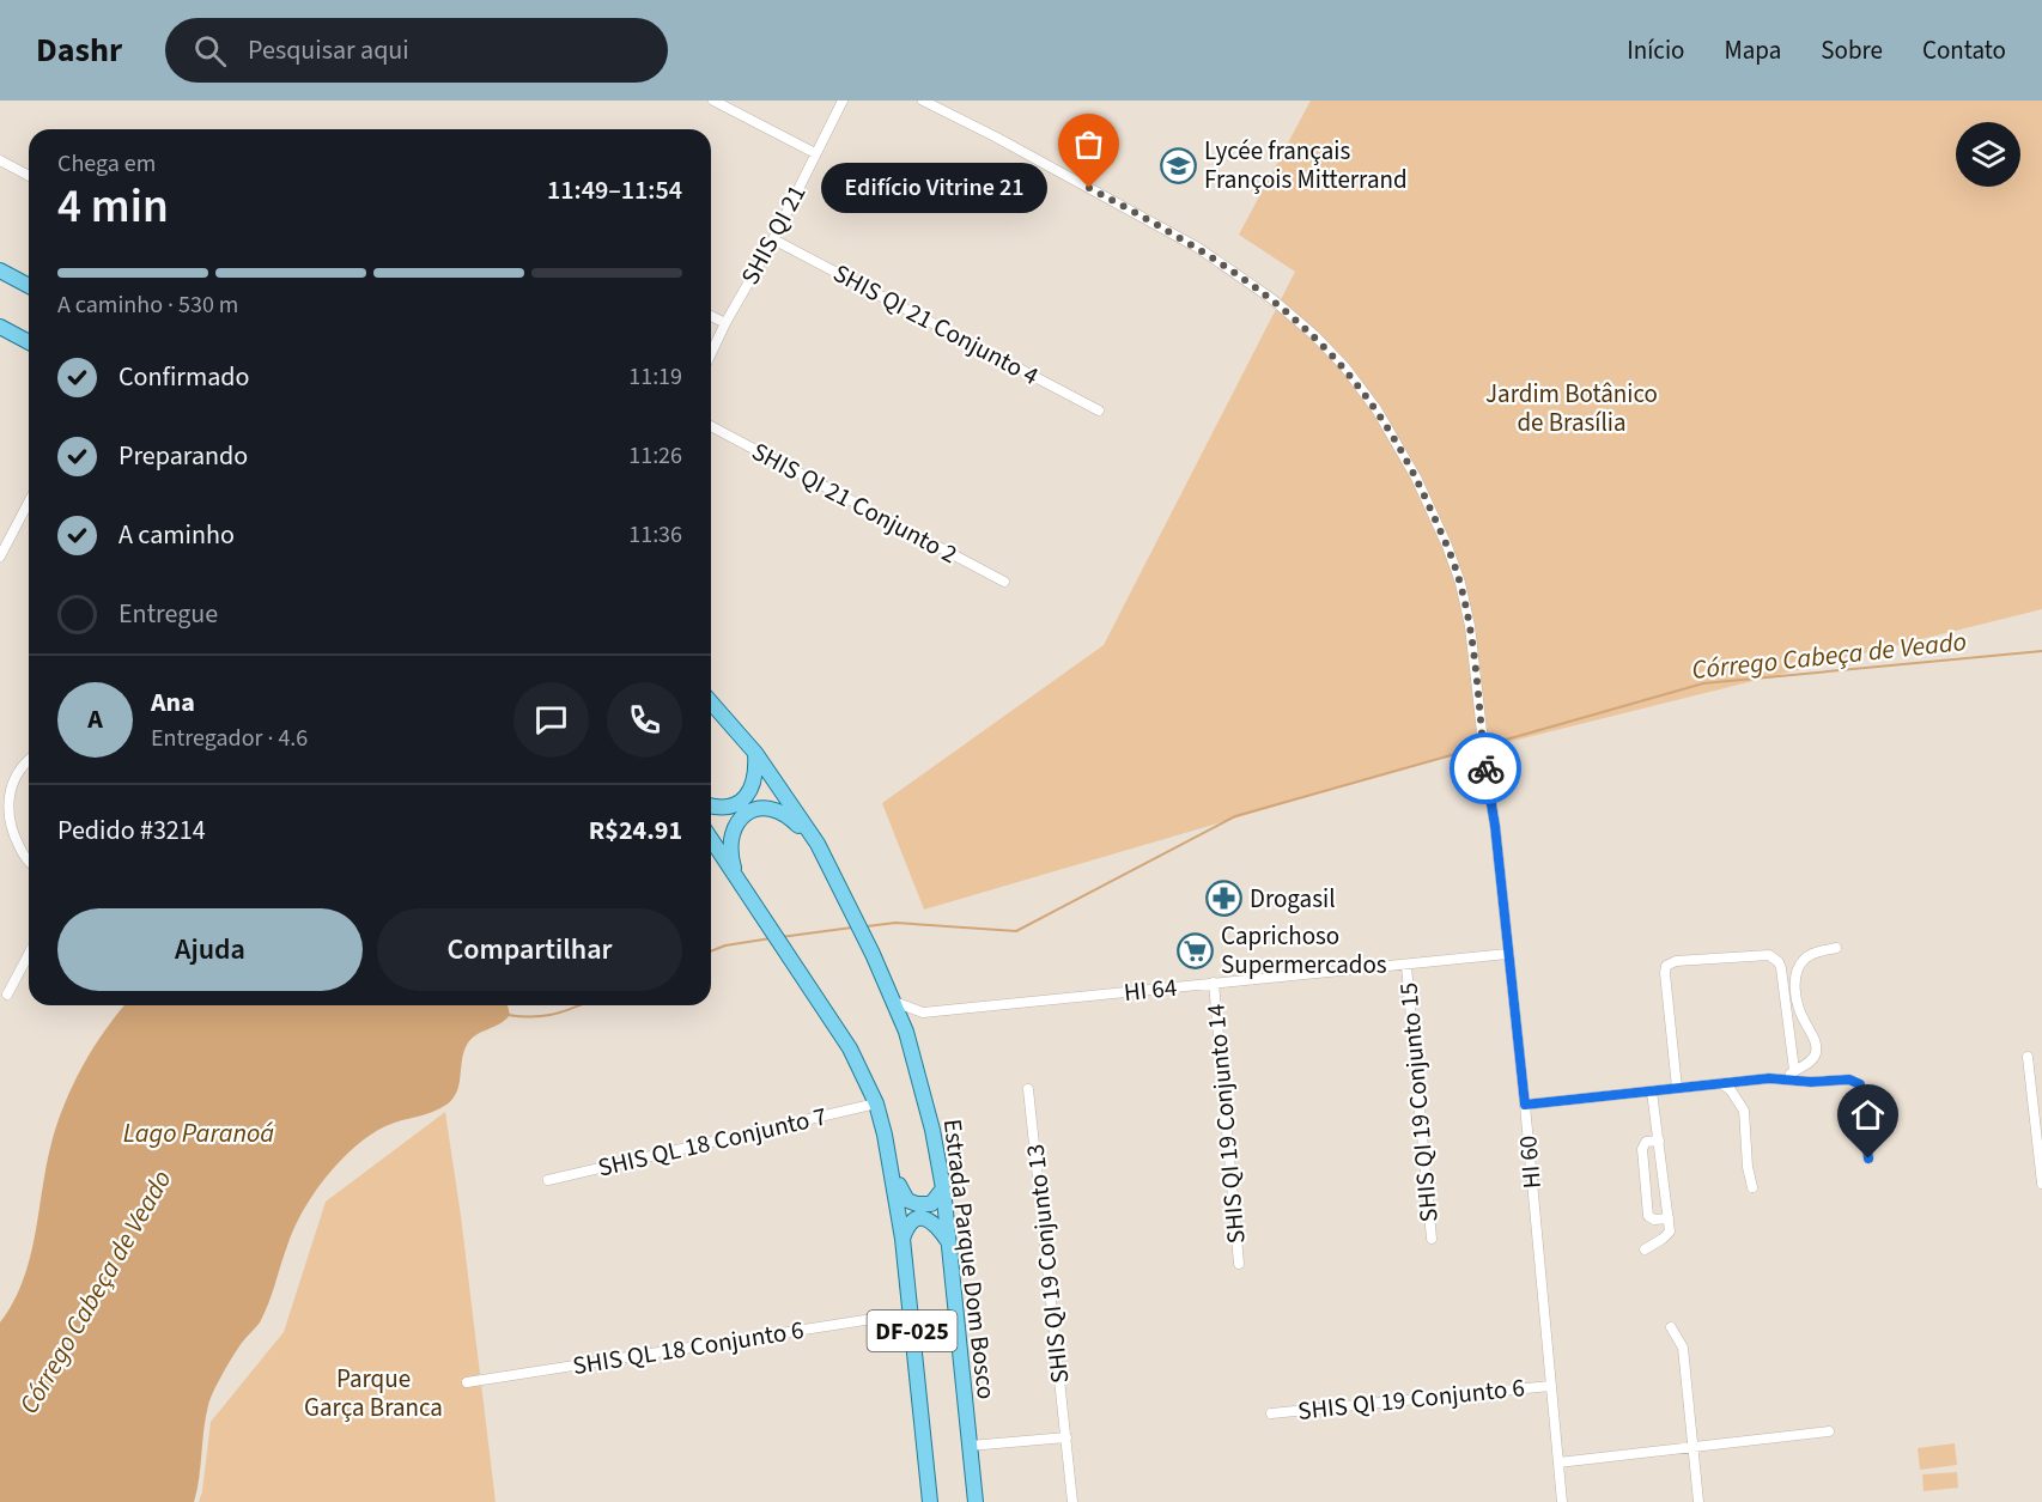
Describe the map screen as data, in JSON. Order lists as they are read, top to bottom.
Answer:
{
  "streets": {
    "main road": ["Estrada Parque Dom Bosco", "DF-025"],
    "street": [
      "SHIS QI 21",
      "SHIS QI 21 Conjunto 4",
      "SHIS QI 21 Conjunto 2",
      "HI 64",
      "SHIS QI 19 Conjunto 15",
      "SHIS QI 19 Conjunto 14",
      "SHIS QL 18 Conjunto 7",
      "HI 60",
      "SHIS QI 19 Conjunto 13",
      "SHIS QL 18 Conjunto 6",
      "SHIS QI 19 Conjunto 6"
    ]
  },
  "crossings": [
    ["SHIS QI 21", "SHIS QI 21 Conjunto 4"],
    ["HI 64", "SHIS QI 19 Conjunto 15"],
    ["HI 64", "SHIS QI 19 Conjunto 14"],
    ["HI 64", "HI 60"],
    ["HI 64", "Estrada Parque Dom Bosco"],
    ["SHIS QL 18 Conjunto 7", "DF-025"],
    ["HI 60", "SHIS QI 19 Conjunto 6"],
    ["DF-025", "SHIS QL 18 Conjunto 6"]
  ],
  "water": ["Córrego Cabeça de Veado", "Lago Paranoá"],
  "parks": ["Jardim Botânico de Brasília", "Parque Garça Branca"],
  "places": {
    "school or university": ["Lycée français François Mitterrand"],
    "other": ["Edifício Vitrine 21"],
    "pharmacy": ["Drogasil"],
    "supermarket": ["Caprichoso Supermercados"]
  },
  "page": {
    "header": "Dashr",
    "search": "Pesquisar aqui",
    "nav": [
      "Início",
      "Mapa",
      "Sobre",
      "Contato"
    ],
    "heading": ["4 min", "Chega em", "11:49–11:54"],
    "panel": [
      "Ana",
      "Entregador · 4.6",
      "Pedido #3214",
      "R$24.91"
    ],
    "bubble": "Edifício Vitrine 21",
    "bar": "A caminho · 530 m",
    "list": [
      ["Confirmado", "11:19"],
      ["Preparando", "11:26"],
      ["A caminho", "11:36"],
      "Entregue"
    ],
    "round": "A",
    "buttons": ["Ajuda", "Compartilhar"]
  }
}
